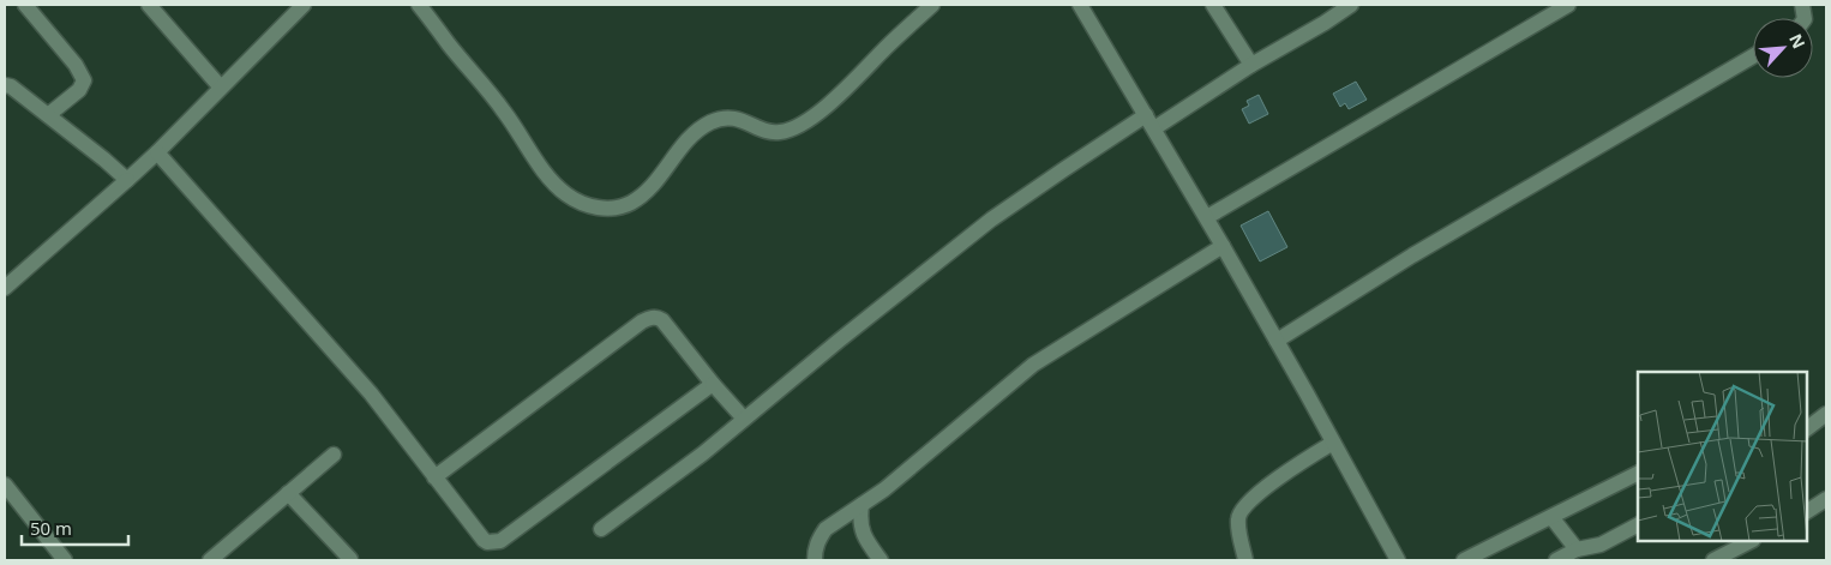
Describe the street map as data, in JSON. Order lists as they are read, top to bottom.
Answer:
{
  "scale_bar": "50 m",
  "north": "top right"
}
